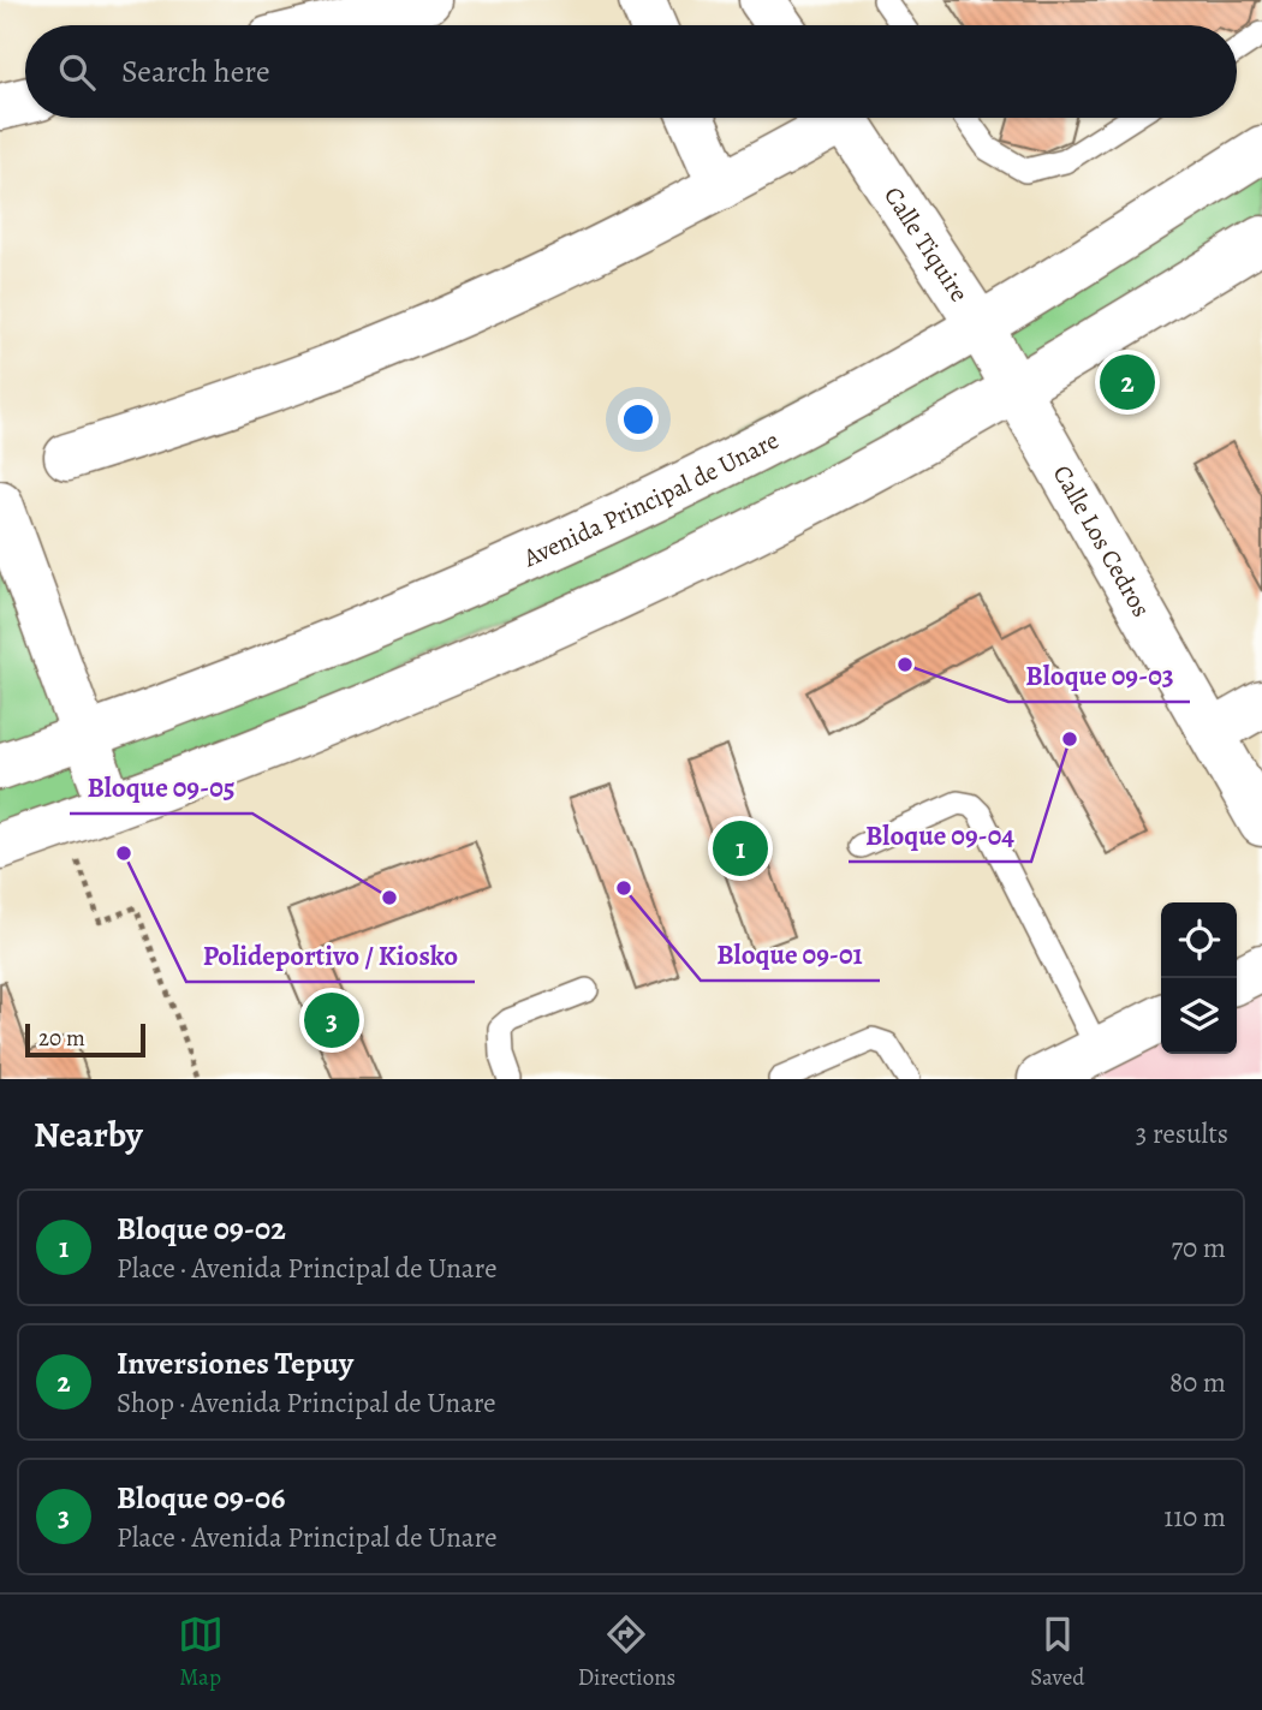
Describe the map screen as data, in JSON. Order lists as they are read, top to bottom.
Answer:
{
  "streets": {
    "street": ["Calle Tiquire", "Avenida Principal de Unare", "Calle Los Cedros"]
  },
  "crossings": [
    ["Calle Tiquire", "Avenida Principal de Unare"],
    ["Calle Tiquire", "Calle Los Cedros"]
  ],
  "places": [
    "Bloque 09-03",
    "Bloque 09-04",
    "Polideportivo / Kiosko",
    "Bloque 09-01",
    "Bloque 09-05"
  ],
  "scale_bar": "20 m",
  "page": {
    "search": "Search here",
    "pins": ["2", "1", "3"],
    "scale": "20 m",
    "heading": ["Nearby", "3 results"],
    "list": [
      {
        "mark": "1",
        "name": "Bloque 09-02",
        "note": "Place · Avenida Principal de Unare",
        "value": "70 m"
      },
      {
        "mark": "2",
        "name": "Inversiones Tepuy",
        "note": "Shop · Avenida Principal de Unare",
        "value": "80 m"
      },
      {
        "mark": "3",
        "name": "Bloque 09-06",
        "note": "Place · Avenida Principal de Unare",
        "value": "110 m"
      }
    ],
    "nav": ["Map", "Directions", "Saved"]
  }
}
